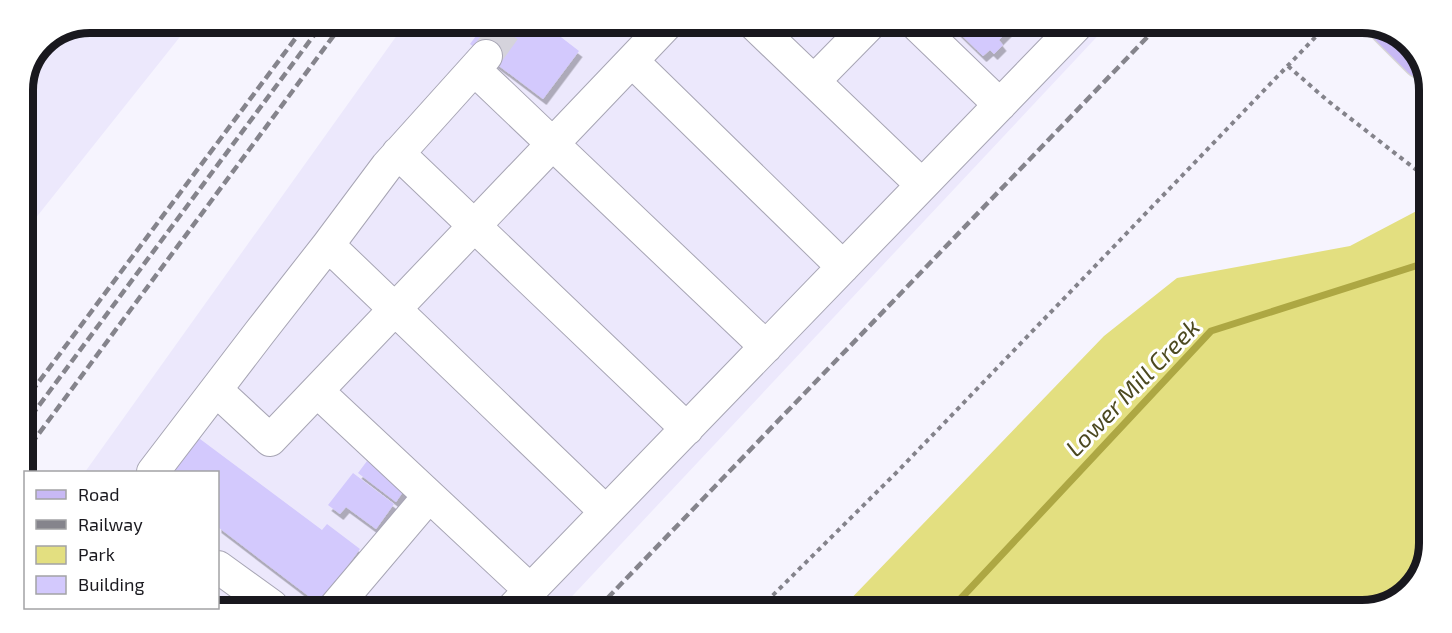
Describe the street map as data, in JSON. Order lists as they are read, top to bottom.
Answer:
{
  "water": ["Lower Mill Creek"],
  "legend": [
    "Road",
    "Railway",
    "Park",
    "Building"
  ]
}
